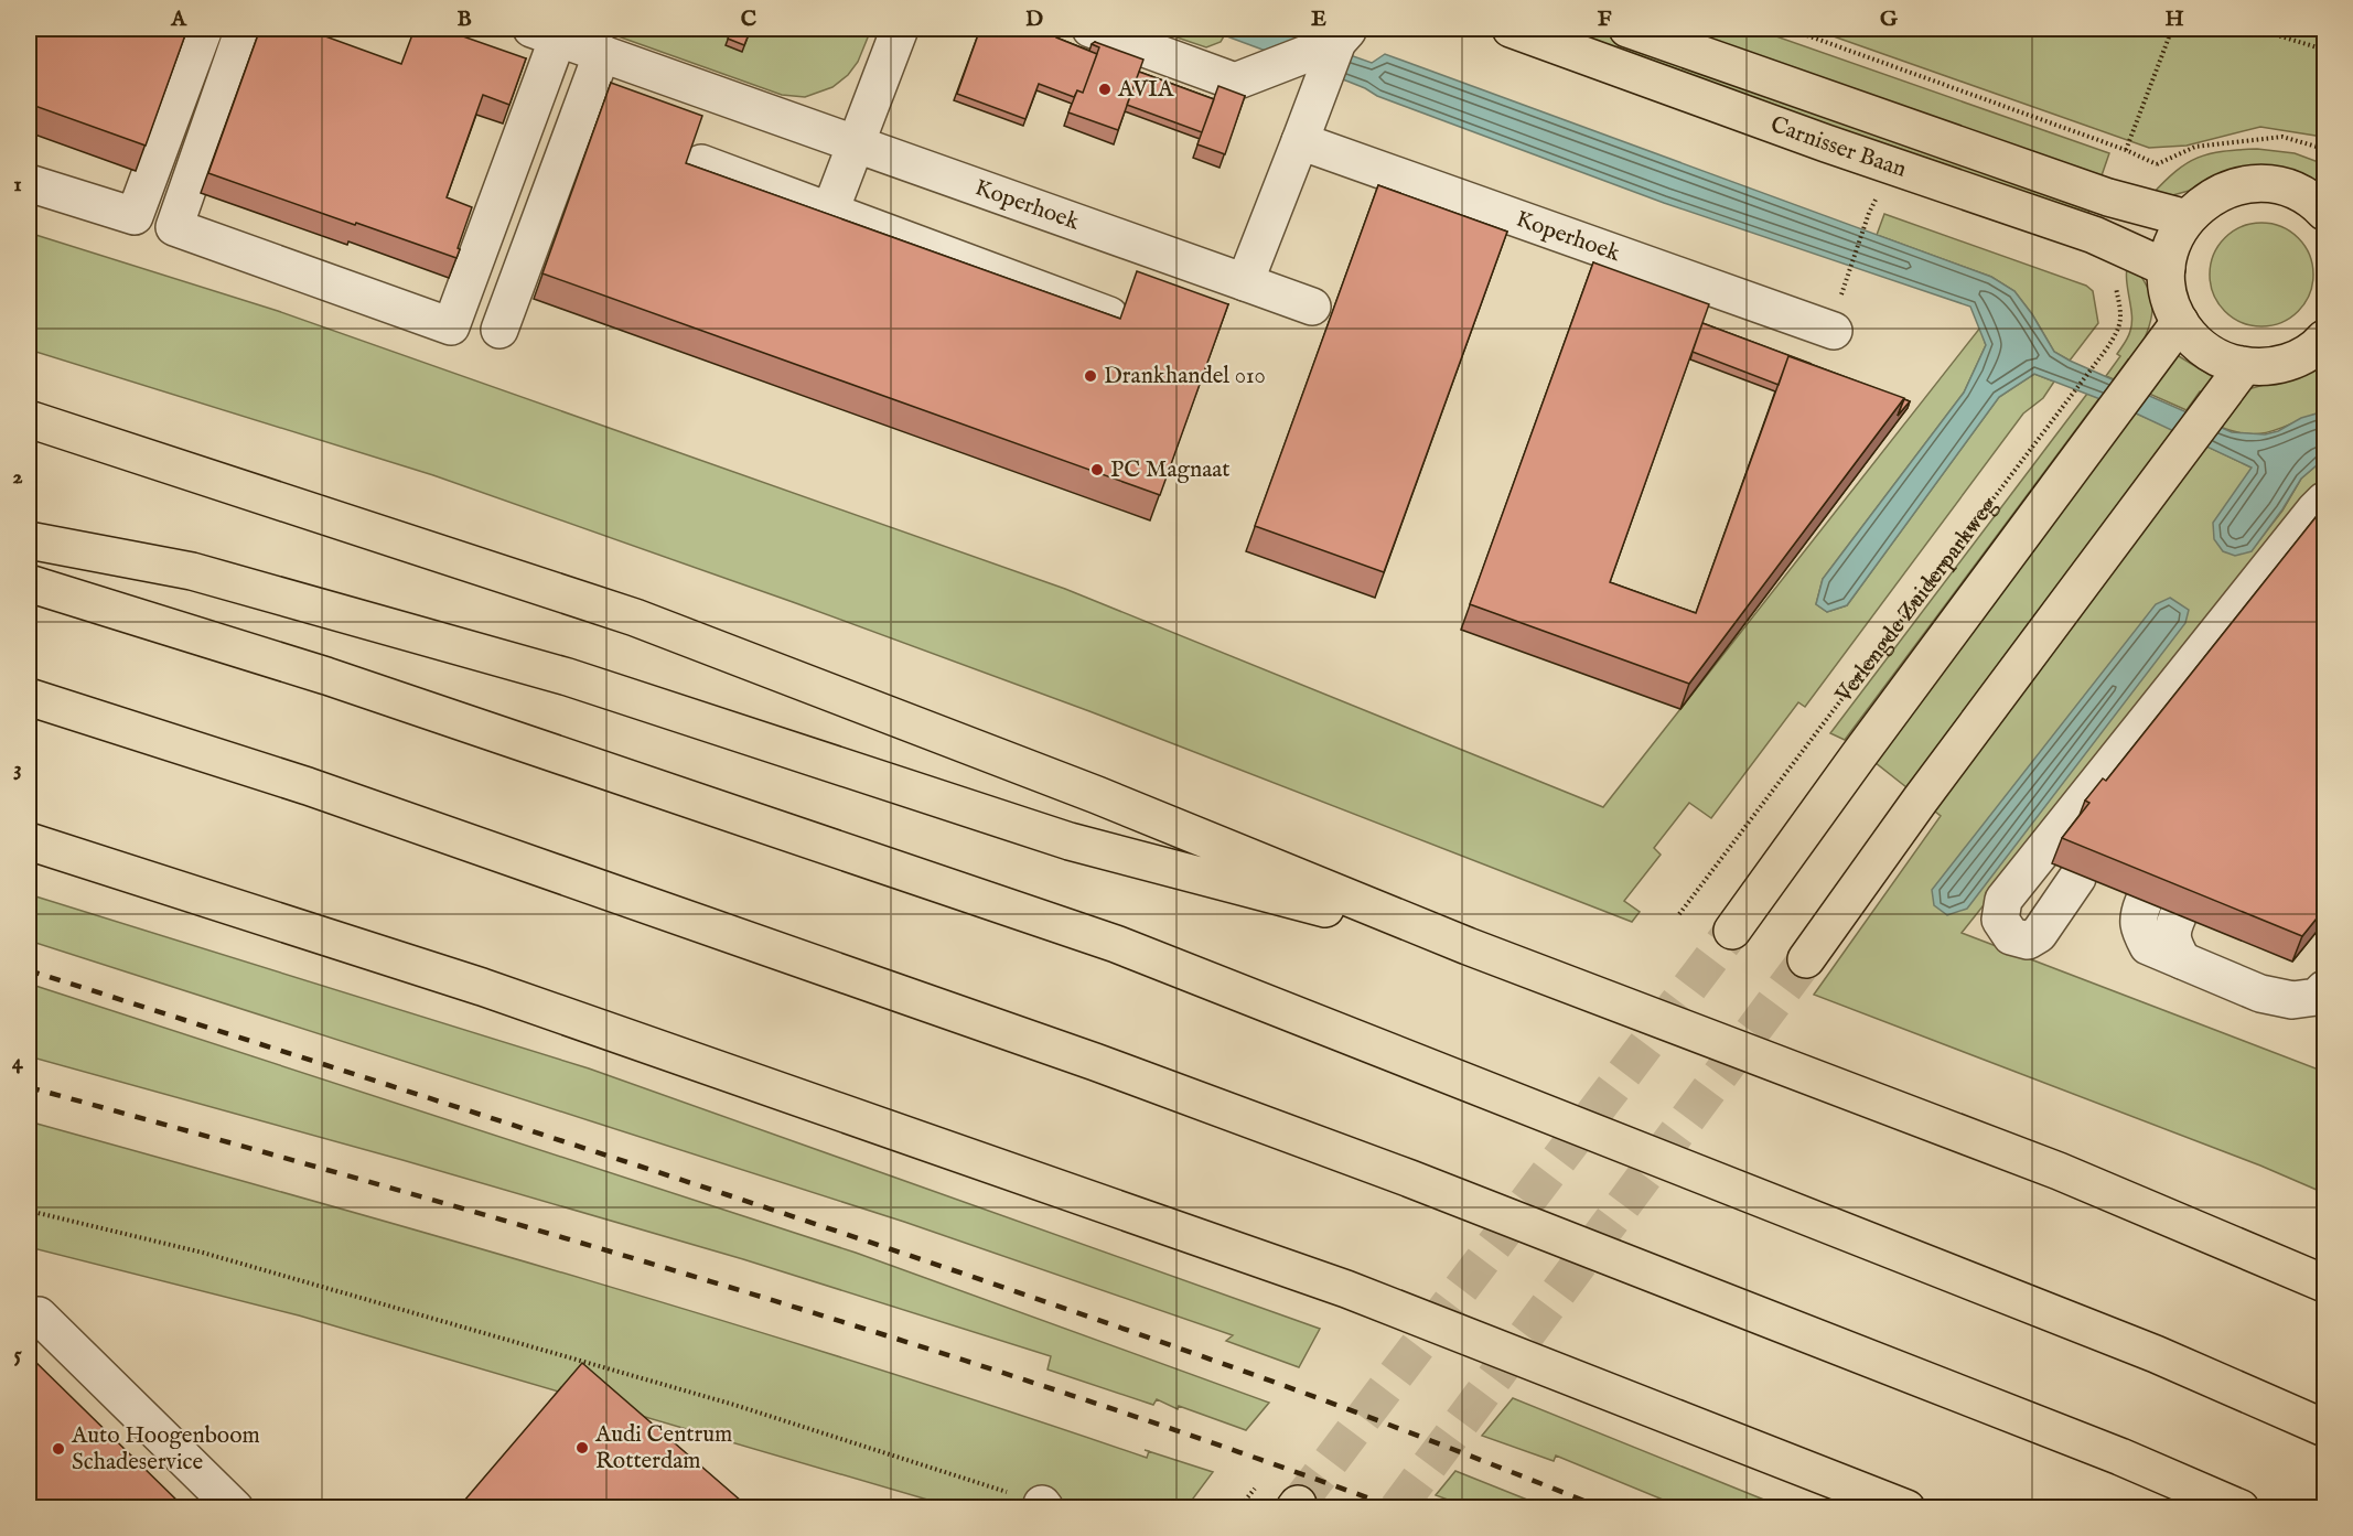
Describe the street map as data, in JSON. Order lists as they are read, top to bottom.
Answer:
{
  "streets": {
    "main road": ["Carnisser Baan", "Verlengde Zuiderparkweg"],
    "street": ["Koperhoek"]
  },
  "places": [
    "AVIA",
    "Drankhandel 010",
    "PC Magnaat",
    "Audi Centrum Rotterdam",
    "Auto Hoogenboom Schadeservice"
  ],
  "grid": {
    "columns": [
      "A",
      "B",
      "C",
      "D",
      "E",
      "F",
      "G",
      "H"
    ],
    "rows": [
      "1",
      "2",
      "3",
      "4",
      "5"
    ]
  }
}
